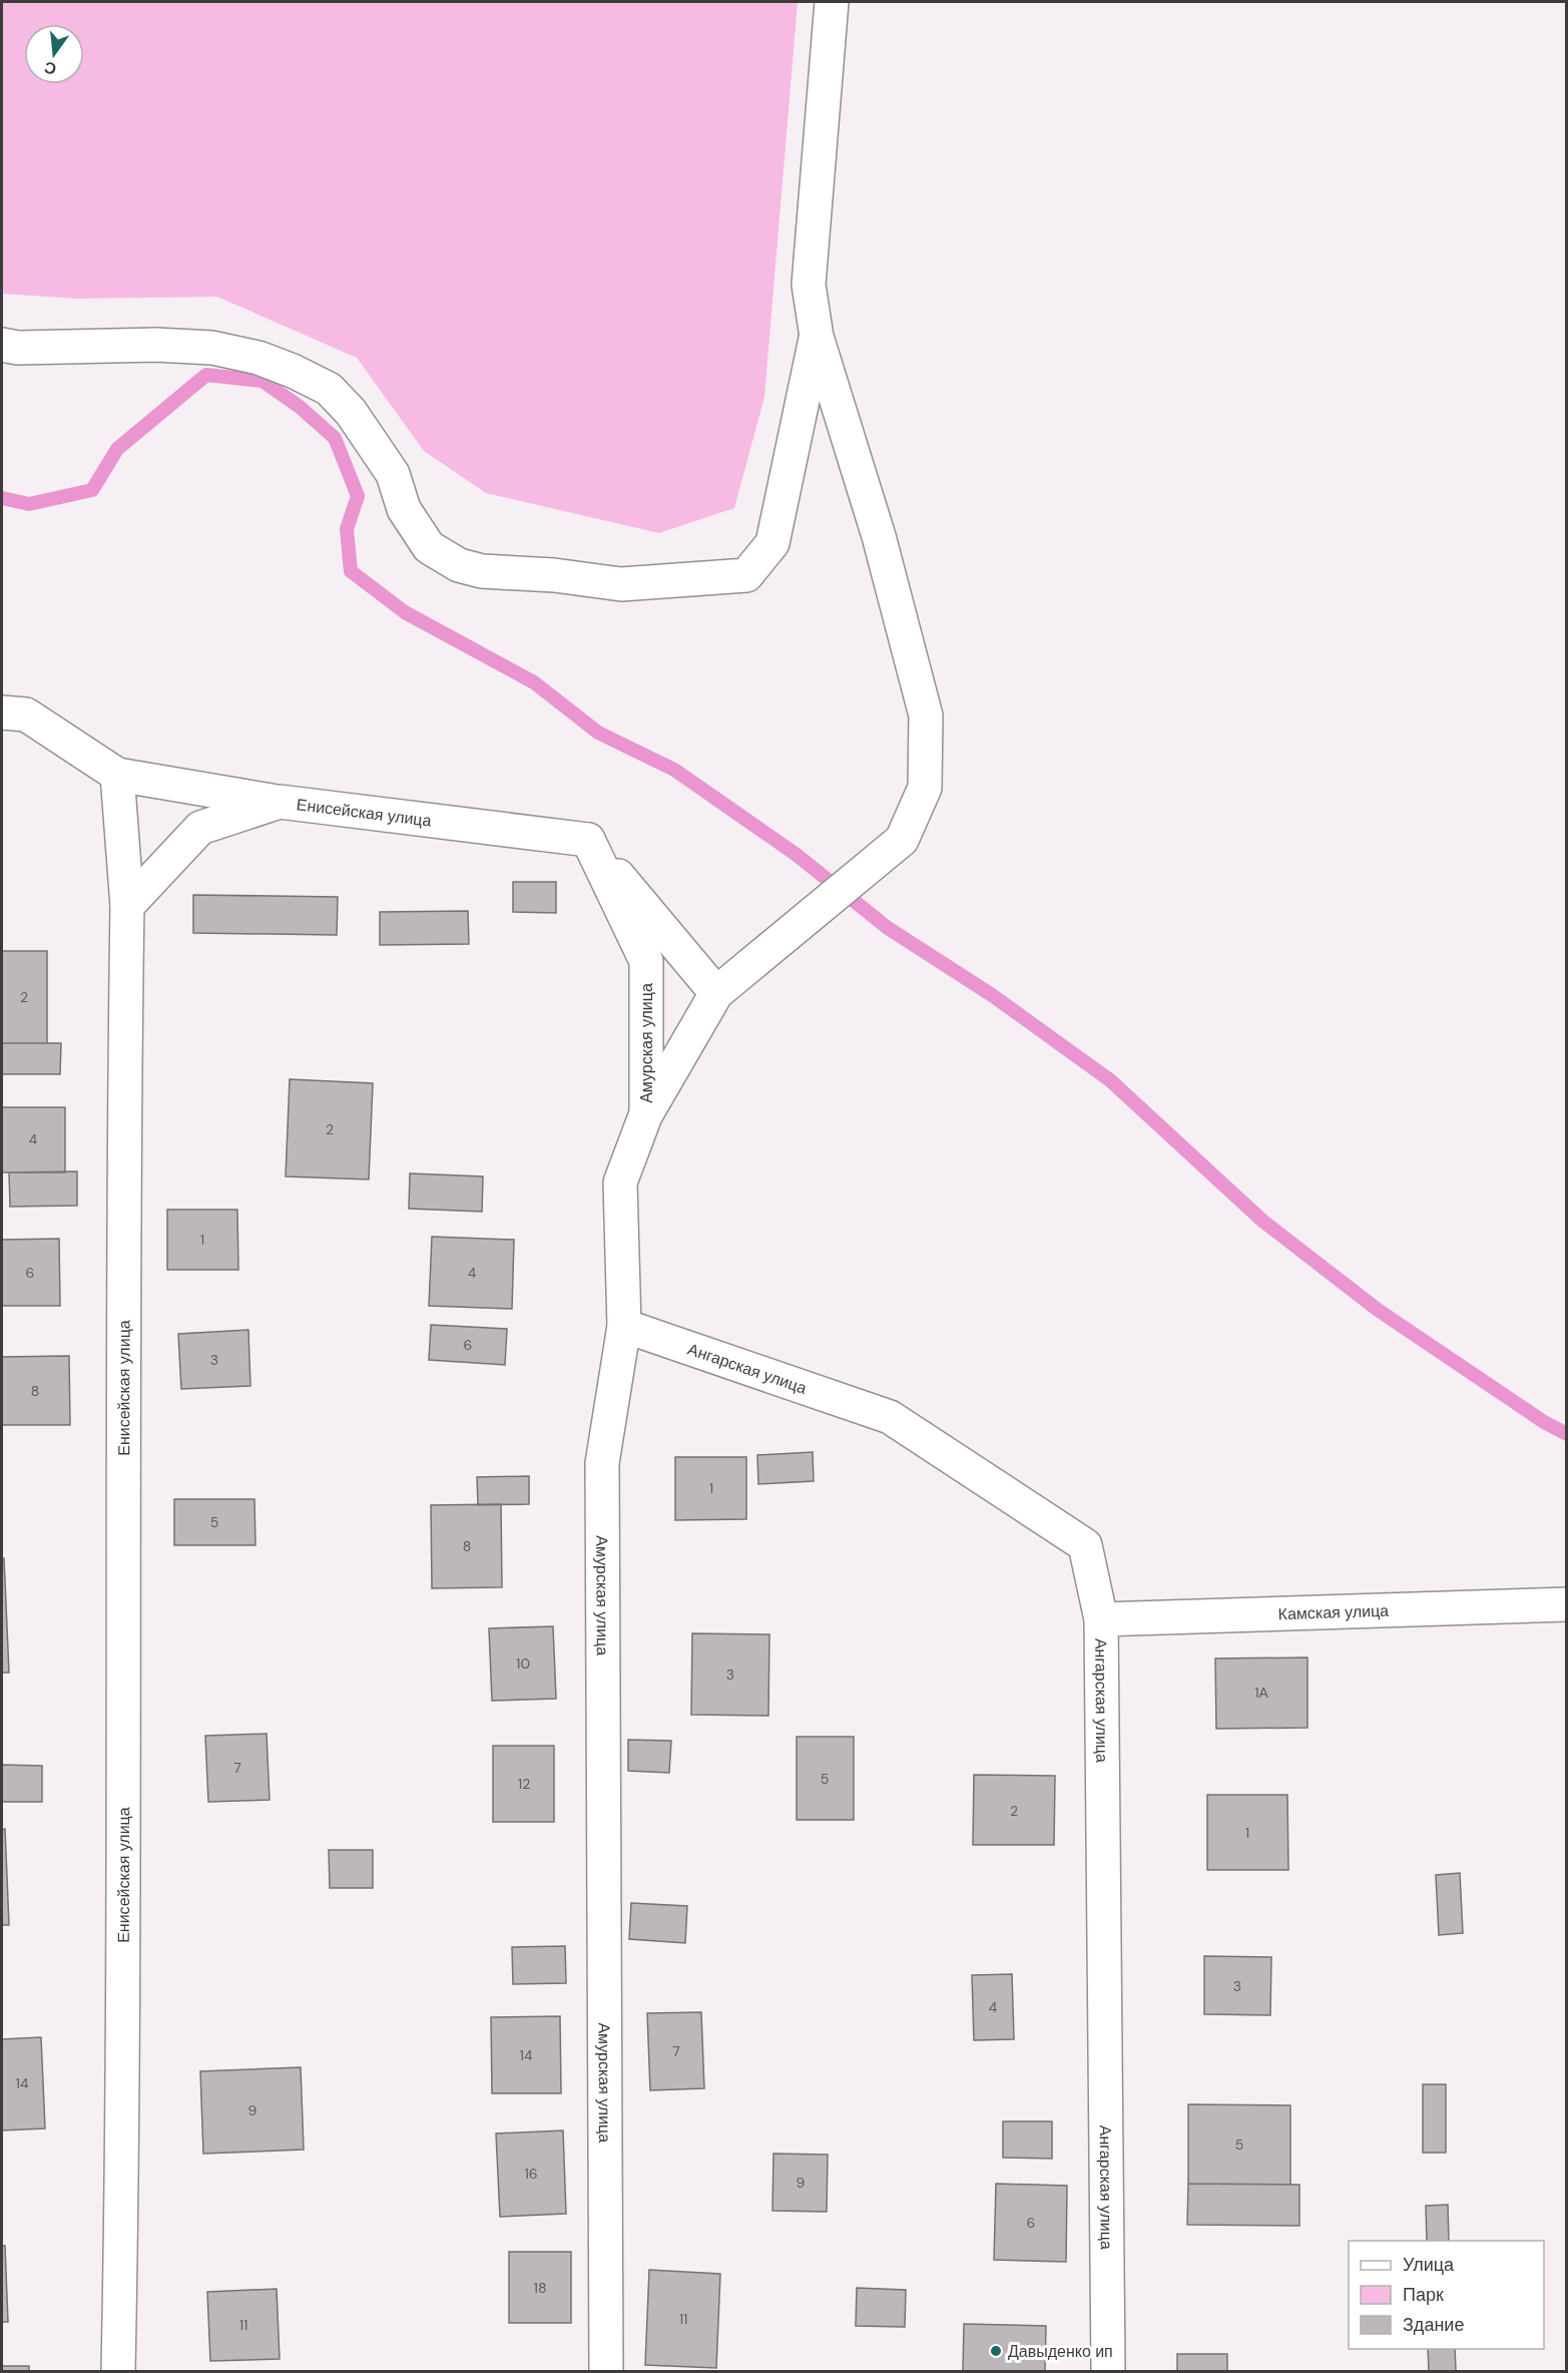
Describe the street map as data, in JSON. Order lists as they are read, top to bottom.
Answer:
{
  "streets": {
    "street": [
      "Енисейская улица",
      "Амурская улица",
      "Ангарская улица",
      "Камская улица"
    ]
  },
  "crossings": [
    ["Енисейская улица", "Амурская улица"],
    ["Амурская улица", "Ангарская улица"],
    ["Ангарская улица", "Камская улица"]
  ],
  "places": ["Давыденко ип"],
  "house_numbers": [
    "2",
    "2",
    "4",
    "1",
    "6",
    "4",
    "6",
    "3",
    "8",
    "1",
    "5",
    "8",
    "10",
    "3",
    "1А",
    "7",
    "5",
    "12",
    "2",
    "1",
    "3",
    "4",
    "7",
    "14",
    "14",
    "9",
    "5",
    "16",
    "9",
    "6",
    "18",
    "11",
    "11"
  ],
  "legend": ["Улица", "Парк", "Здание"],
  "north": "bottom"
}
